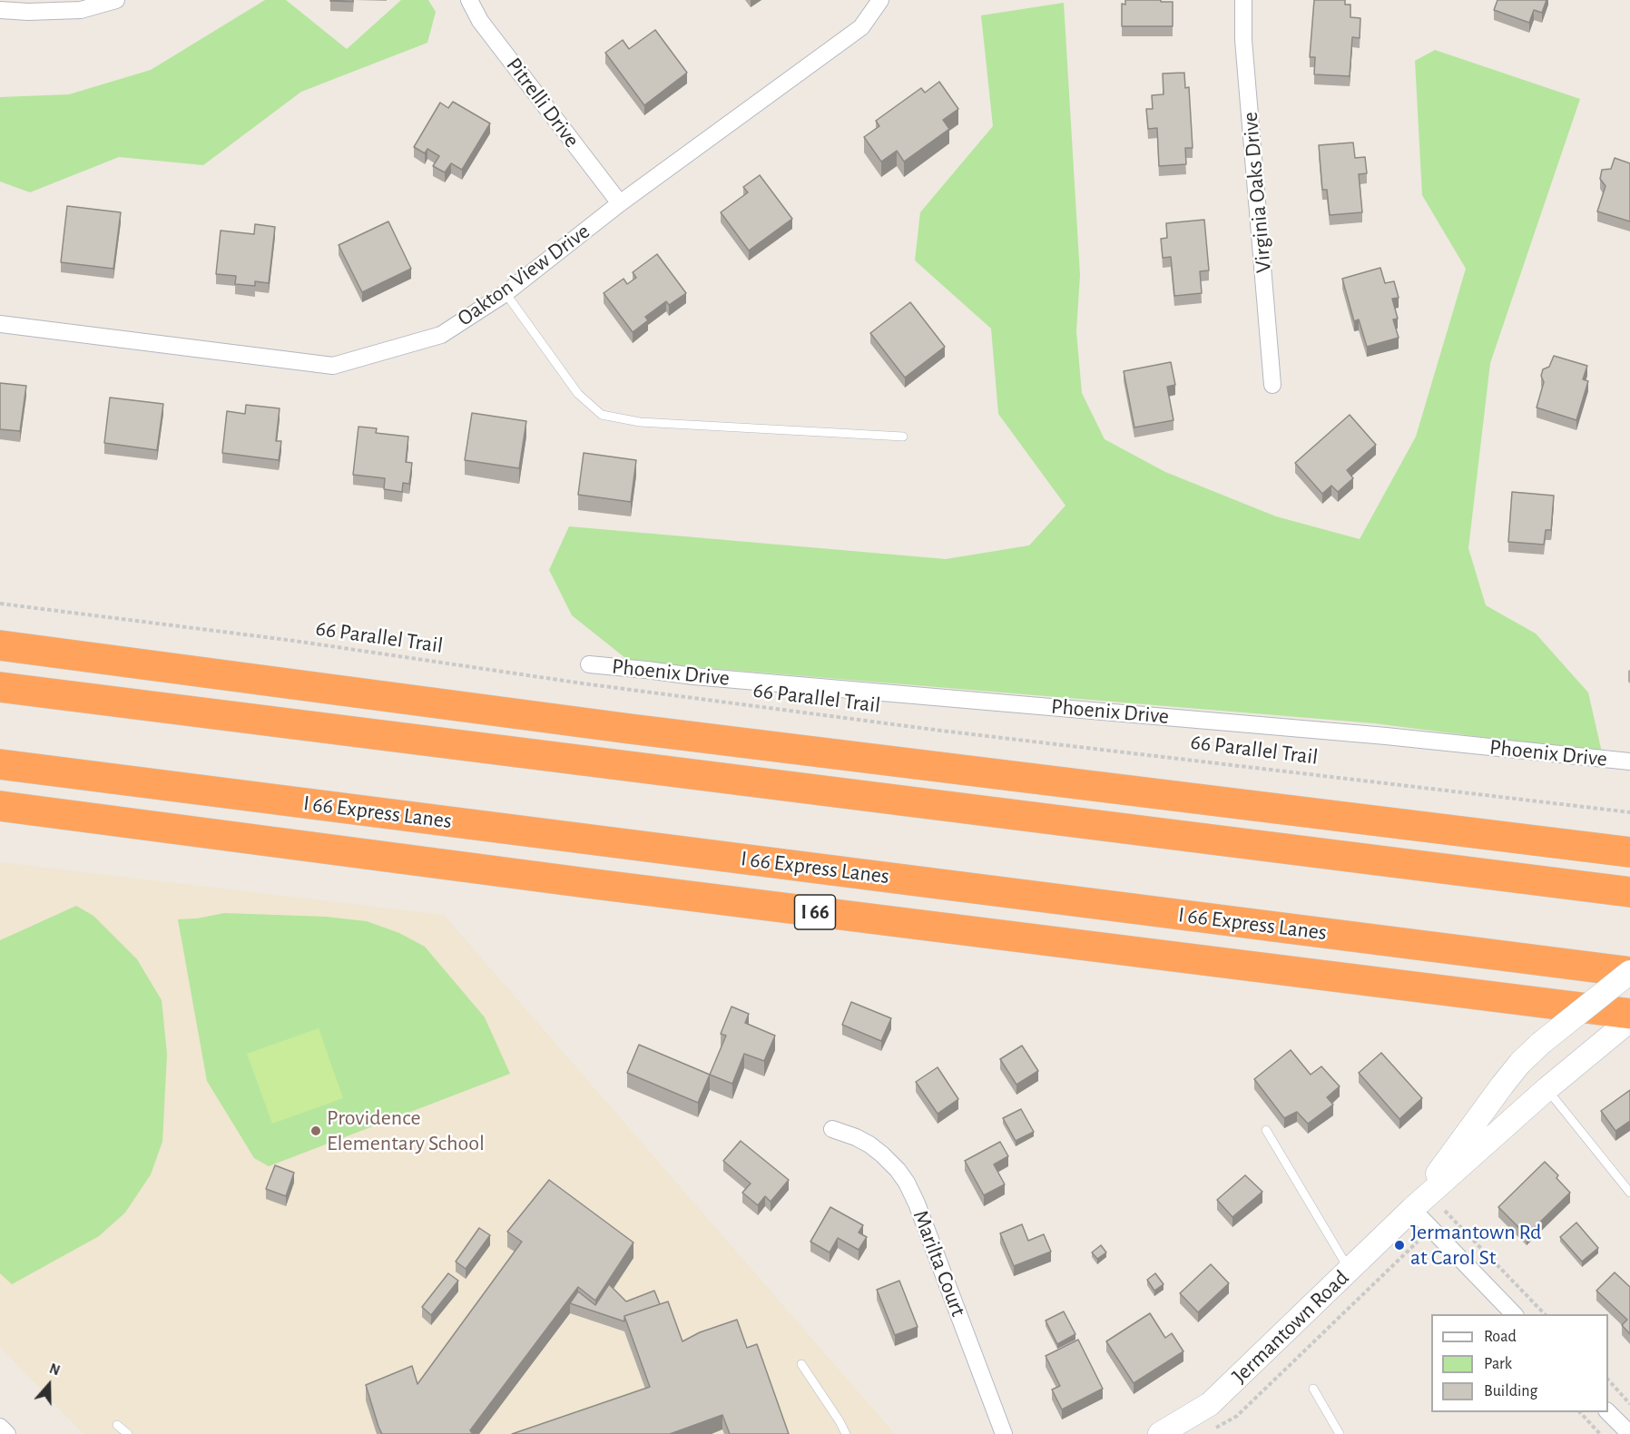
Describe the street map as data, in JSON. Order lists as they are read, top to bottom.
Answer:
{
  "streets": {
    "highway": ["I 66 Express Lanes", "I 66"],
    "main road": ["Jermantown Road"],
    "street": [
      "Pitrelli Drive",
      "Virginia Oaks Drive",
      "Oakton View Drive",
      "Phoenix Drive",
      "Marilta Court"
    ],
    "path": ["66 Parallel Trail"]
  },
  "crossings": [
    ["Pitrelli Drive", "Oakton View Drive"],
    ["I 66 Express Lanes", "Jermantown Road"]
  ],
  "places": ["Providence Elementary School", "Jermantown Rd at Carol St"],
  "legend": ["Road", "Park", "Building"],
  "north": "top"
}
